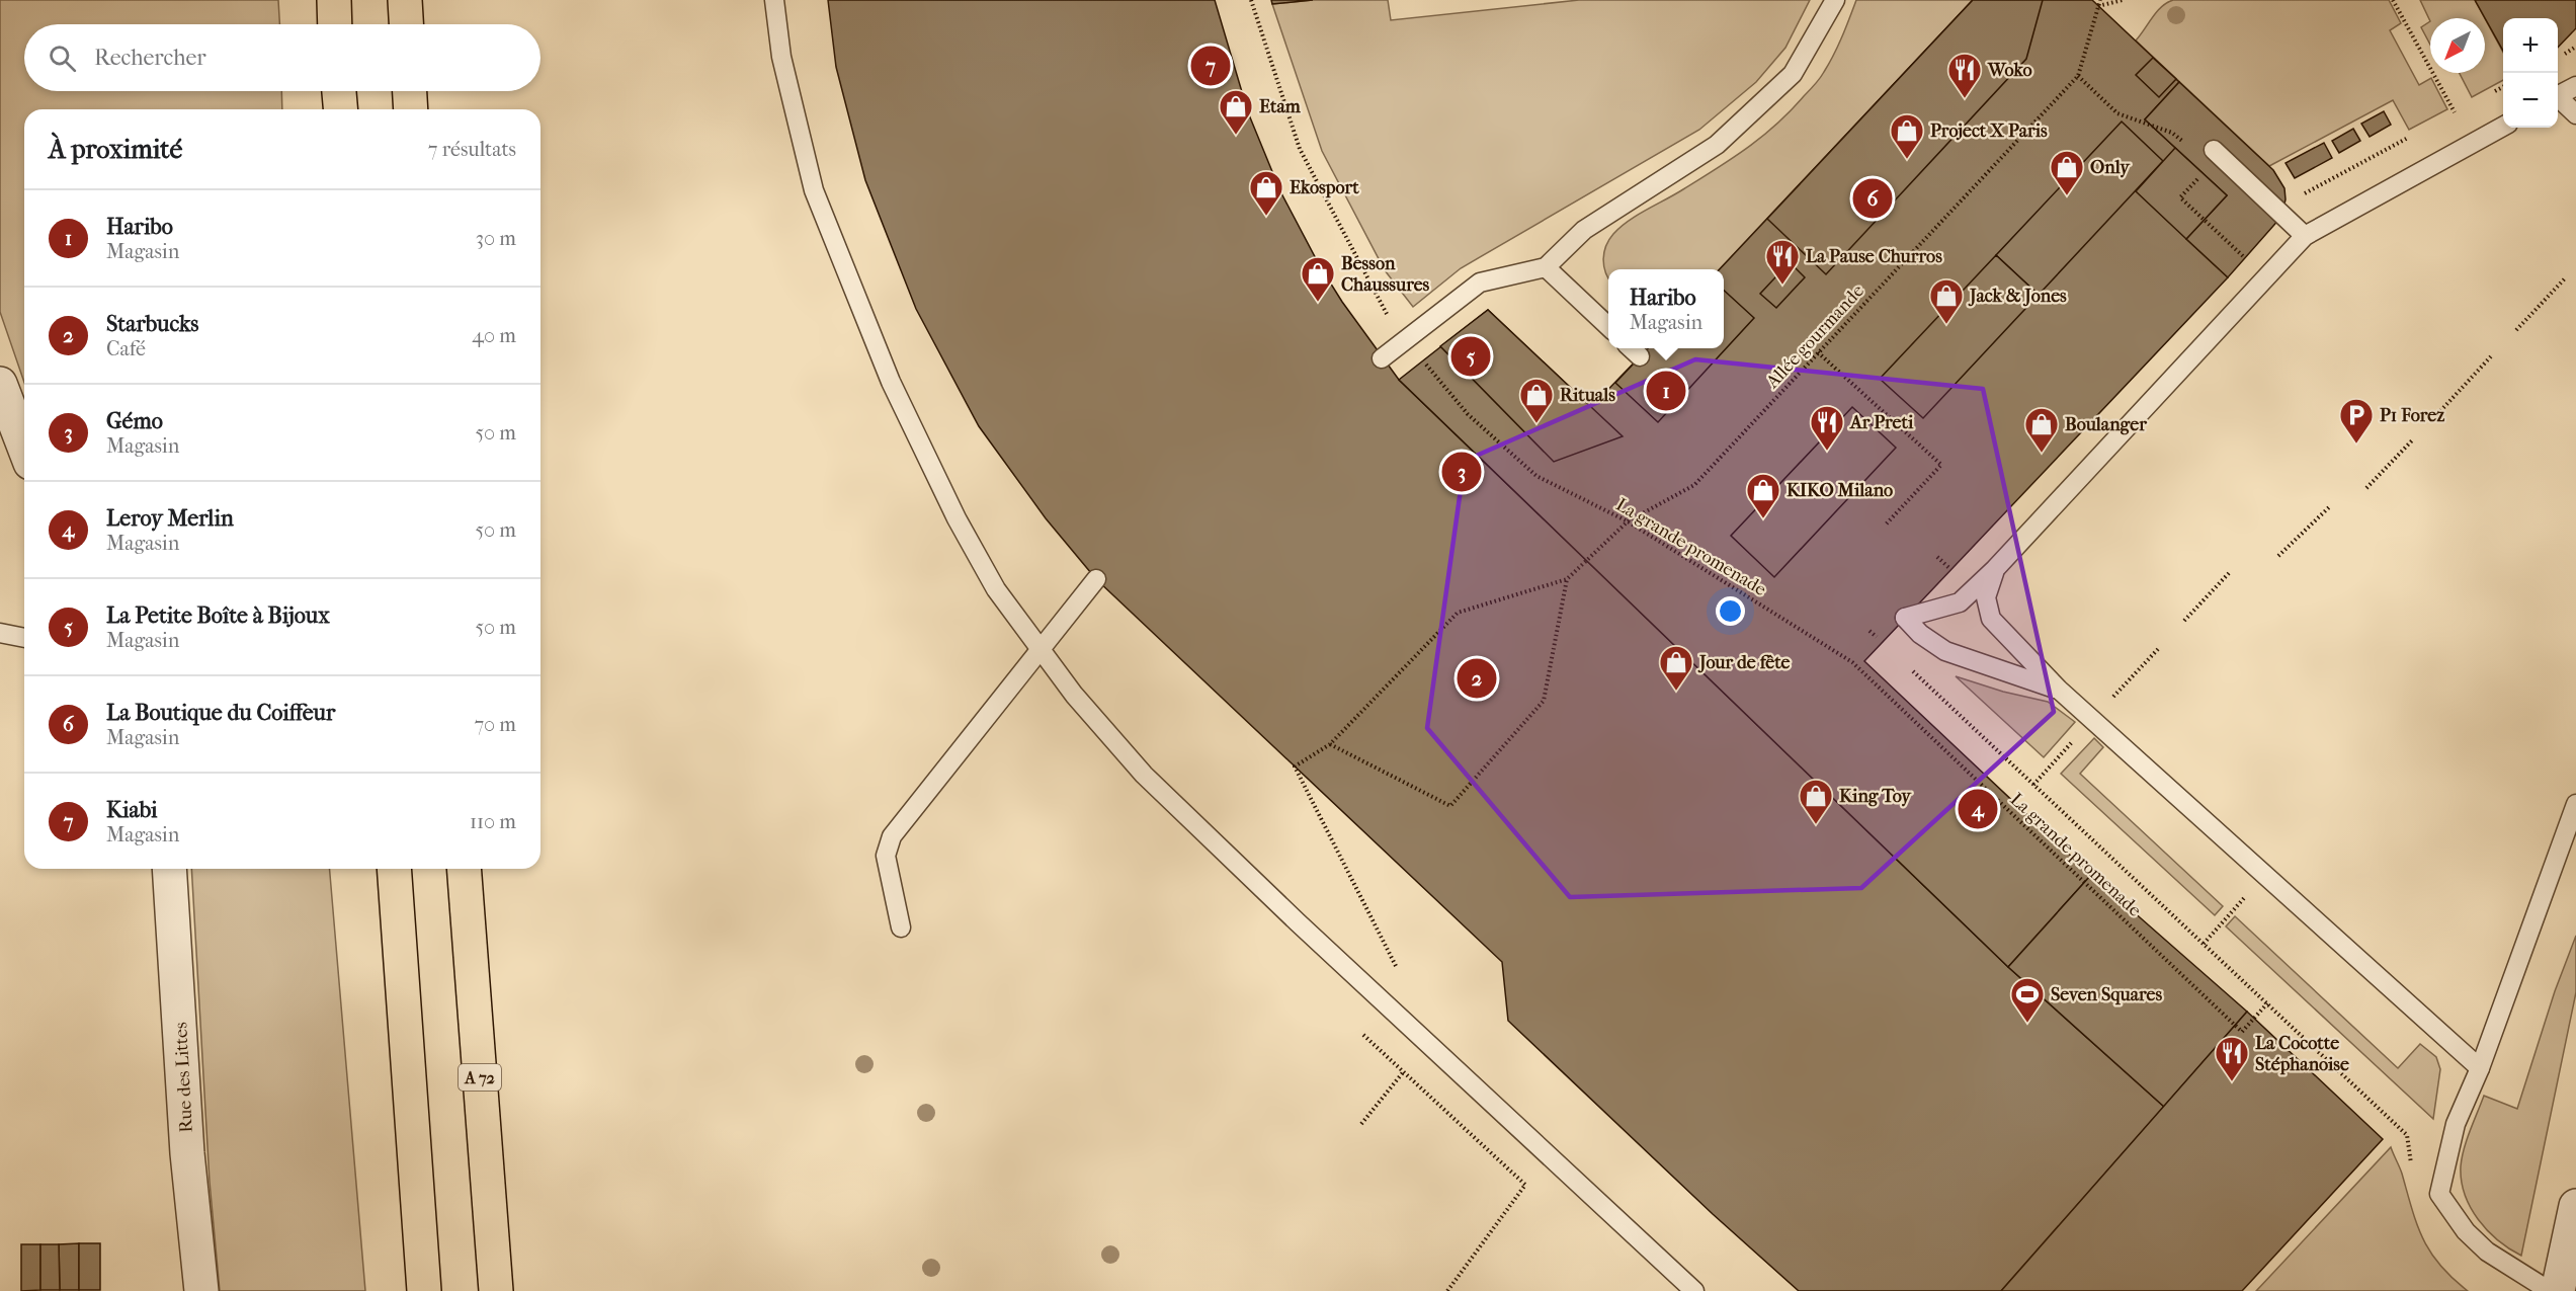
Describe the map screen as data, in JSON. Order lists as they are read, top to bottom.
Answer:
{
  "streets": {
    "highway": ["A 72"],
    "street": ["Rue des Littes"],
    "path": ["Allée gourmande", "La grande promenade"]
  },
  "crossings": [
    ["Allée gourmande", "La grande promenade"]
  ],
  "places": {
    "restaurant": [
      "Woko",
      "La Pause Churros",
      "Ar Preti",
      "La Cocotte Stéphanoise"
    ],
    "shop": [
      "Etam",
      "Project X Paris",
      "Only",
      "Ekosport",
      "Besson Chaussures",
      "Jack & Jones",
      "Rituals",
      "Boulanger",
      "KIKO Milano",
      "Jour de fête",
      "King Toy"
    ],
    "parking": ["P1 Forez"],
    "sports": ["Seven Squares"]
  },
  "north": "bottom left",
  "page": {
    "map_buttons": ["+", "−"],
    "search": "Rechercher",
    "pins": [
      "7",
      "6",
      "5",
      "1",
      "3",
      "2",
      "4"
    ],
    "heading": ["À proximité", "7 résultats"],
    "list": [
      {
        "mark": "1",
        "name": "Haribo",
        "note": "Magasin",
        "value": "30 m"
      },
      {
        "mark": "2",
        "name": "Starbucks",
        "note": "Café",
        "value": "40 m"
      },
      {
        "mark": "3",
        "name": "Gémo",
        "note": "Magasin",
        "value": "50 m"
      },
      {
        "mark": "4",
        "name": "Leroy Merlin",
        "note": "Magasin",
        "value": "50 m"
      },
      {
        "mark": "5",
        "name": "La Petite Boîte à Bijoux",
        "note": "Magasin",
        "value": "50 m"
      },
      {
        "mark": "6",
        "name": "La Boutique du Coiffeur",
        "note": "Magasin",
        "value": "70 m"
      },
      {
        "mark": "7",
        "name": "Kiabi",
        "note": "Magasin",
        "value": "110 m"
      }
    ],
    "popup": ["Haribo", "Magasin"]
  }
}
